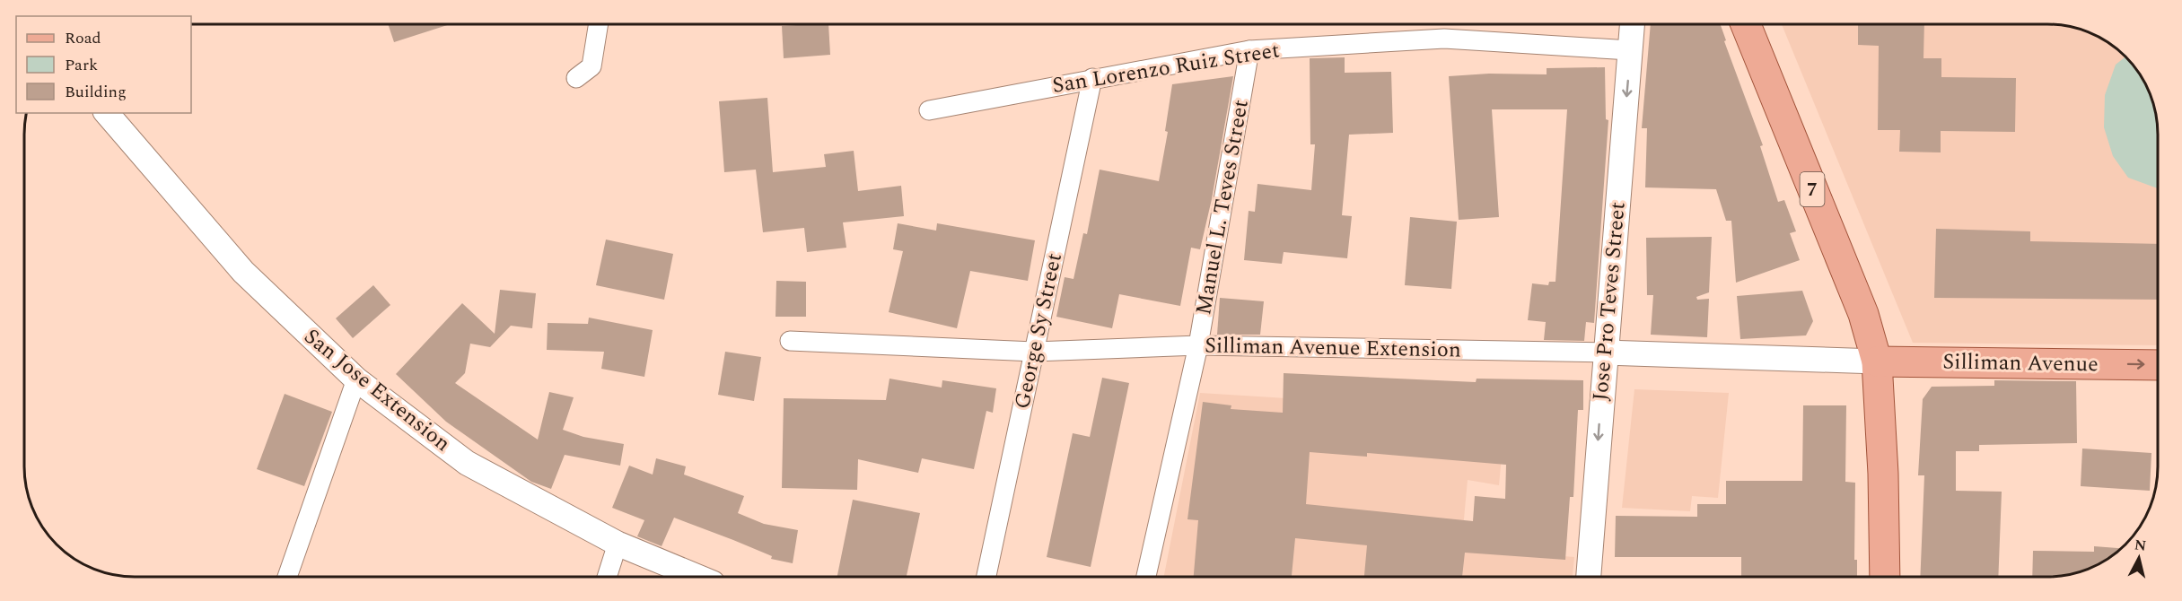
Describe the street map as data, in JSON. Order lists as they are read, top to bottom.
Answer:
{
  "streets": {
    "main road": ["7", "Silliman Avenue"],
    "street": [
      "San Lorenzo Ruiz Street",
      "Manuel L. Teves Street",
      "Jose Pro Teves Street",
      "George Sy Street",
      "Silliman Avenue Extension",
      "San Jose Extension"
    ]
  },
  "crossings": [
    ["San Lorenzo Ruiz Street", "Manuel L. Teves Street"],
    ["San Lorenzo Ruiz Street", "Jose Pro Teves Street"],
    ["San Lorenzo Ruiz Street", "George Sy Street"],
    ["7", "Silliman Avenue Extension"],
    ["7", "Silliman Avenue"],
    ["Manuel L. Teves Street", "Silliman Avenue Extension"],
    ["Jose Pro Teves Street", "Silliman Avenue Extension"],
    ["George Sy Street", "Silliman Avenue Extension"],
    ["Silliman Avenue Extension", "Silliman Avenue"]
  ],
  "one_way": ["Jose Pro Teves Street", "Silliman Avenue"],
  "legend": ["Road", "Park", "Building"],
  "north": "top"
}
